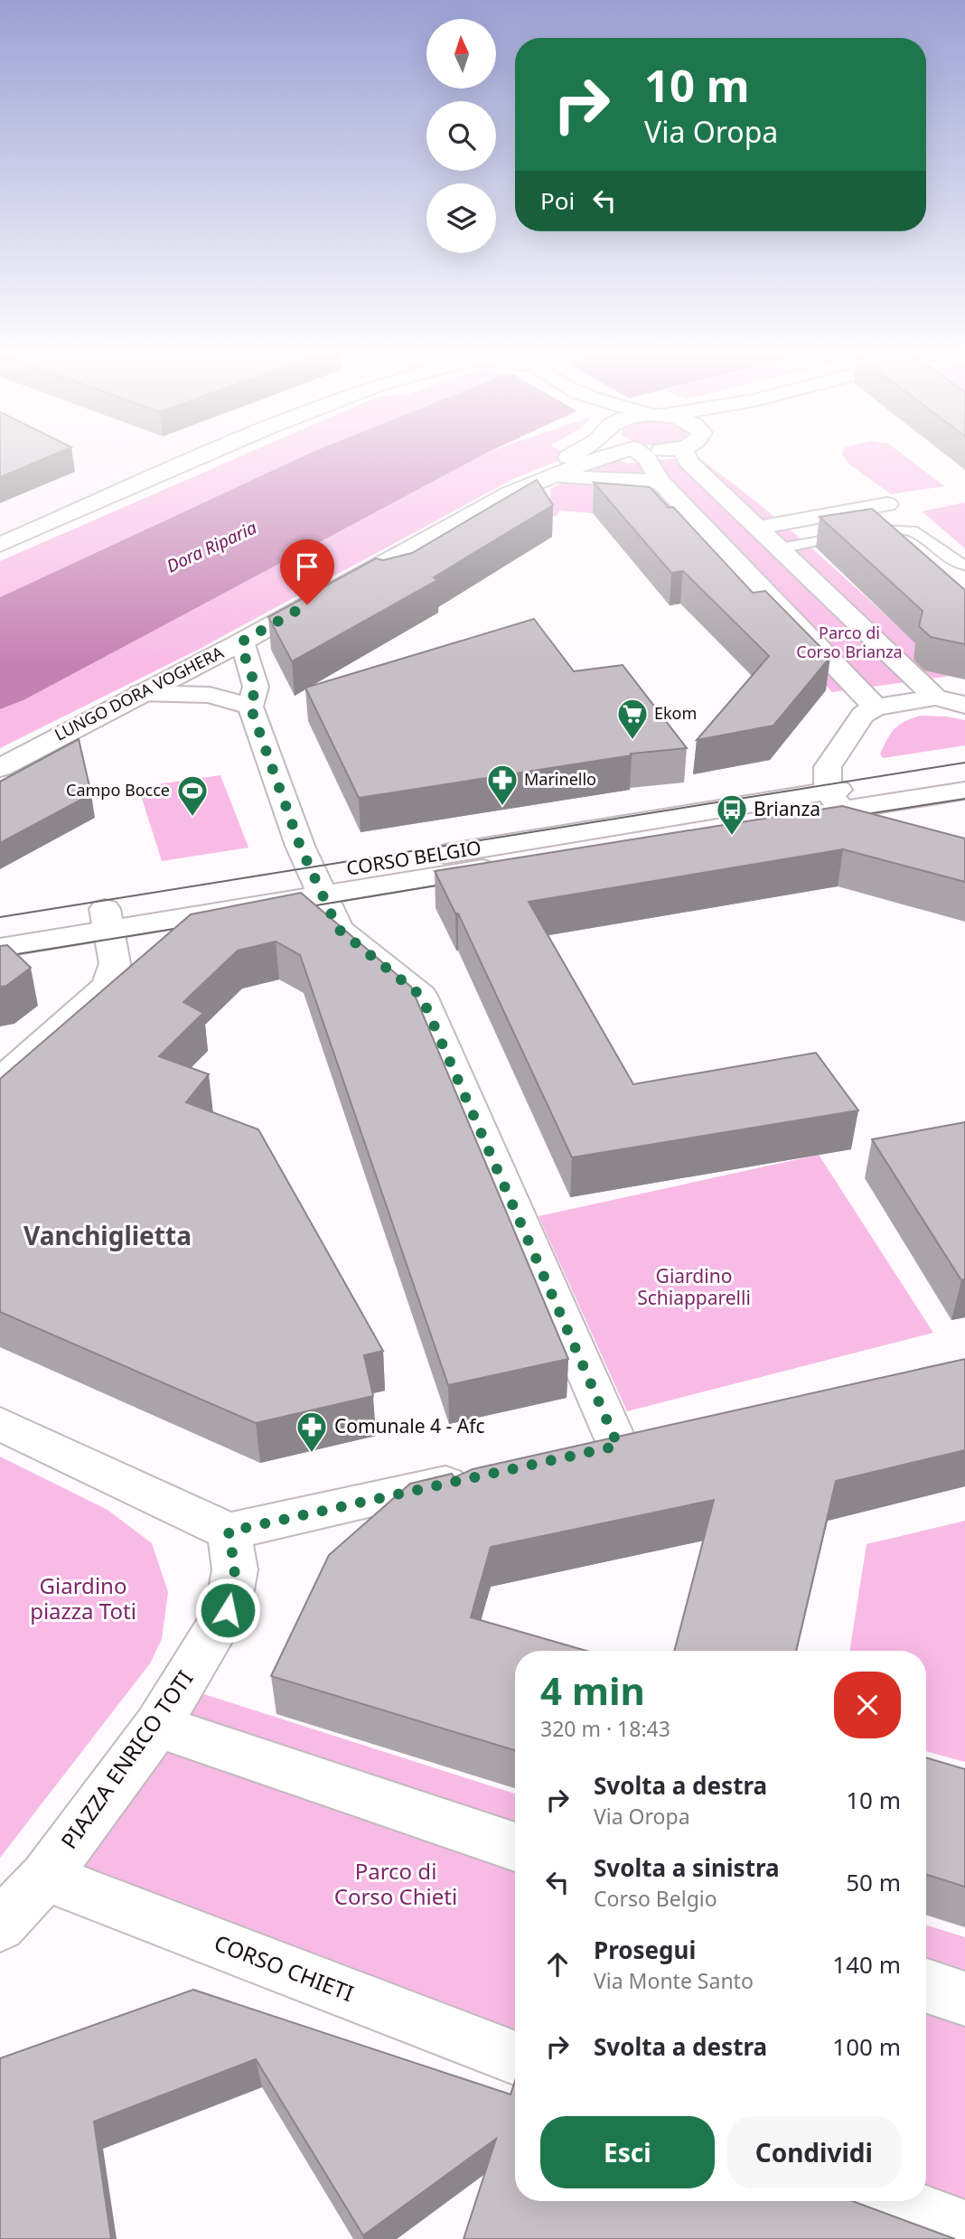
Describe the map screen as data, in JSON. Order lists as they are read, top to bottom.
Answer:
{
  "streets": {
    "street": [
      "LUNGO DORA VOGHERA",
      "CORSO BELGIO",
      "PIAZZA ENRICO TOTI",
      "CORSO CHIETI"
    ]
  },
  "crossings": [
    ["PIAZZA ENRICO TOTI", "CORSO CHIETI"]
  ],
  "districts": ["Vanchiglietta"],
  "water": ["Dora Riparia"],
  "parks": [
    "Parco di Corso Brianza",
    "Giardino Schiapparelli",
    "Giardino piazza Toti",
    "Parco di Corso Chieti"
  ],
  "places": {
    "supermarket": ["Ekom"],
    "pharmacy": ["Marinello", "Comunale 4 - Afc"],
    "sports": ["Campo Bocce"],
    "bus stop": ["Brianza"]
  },
  "north": "top",
  "page": {
    "turn": ["10 m", "Via Oropa"],
    "then": "Poi",
    "heading": ["4 min", "320 m · 18:43"],
    "list": [
      {
        "name": "Svolta a destra",
        "note": "Via Oropa",
        "value": "10 m"
      },
      {
        "name": "Svolta a sinistra",
        "note": "Corso Belgio",
        "value": "50 m"
      },
      {
        "name": "Prosegui",
        "note": "Via Monte Santo",
        "value": "140 m"
      },
      {
        "name": "Svolta a destra",
        "value": "100 m"
      }
    ],
    "buttons": ["Esci", "Condividi"]
  }
}
